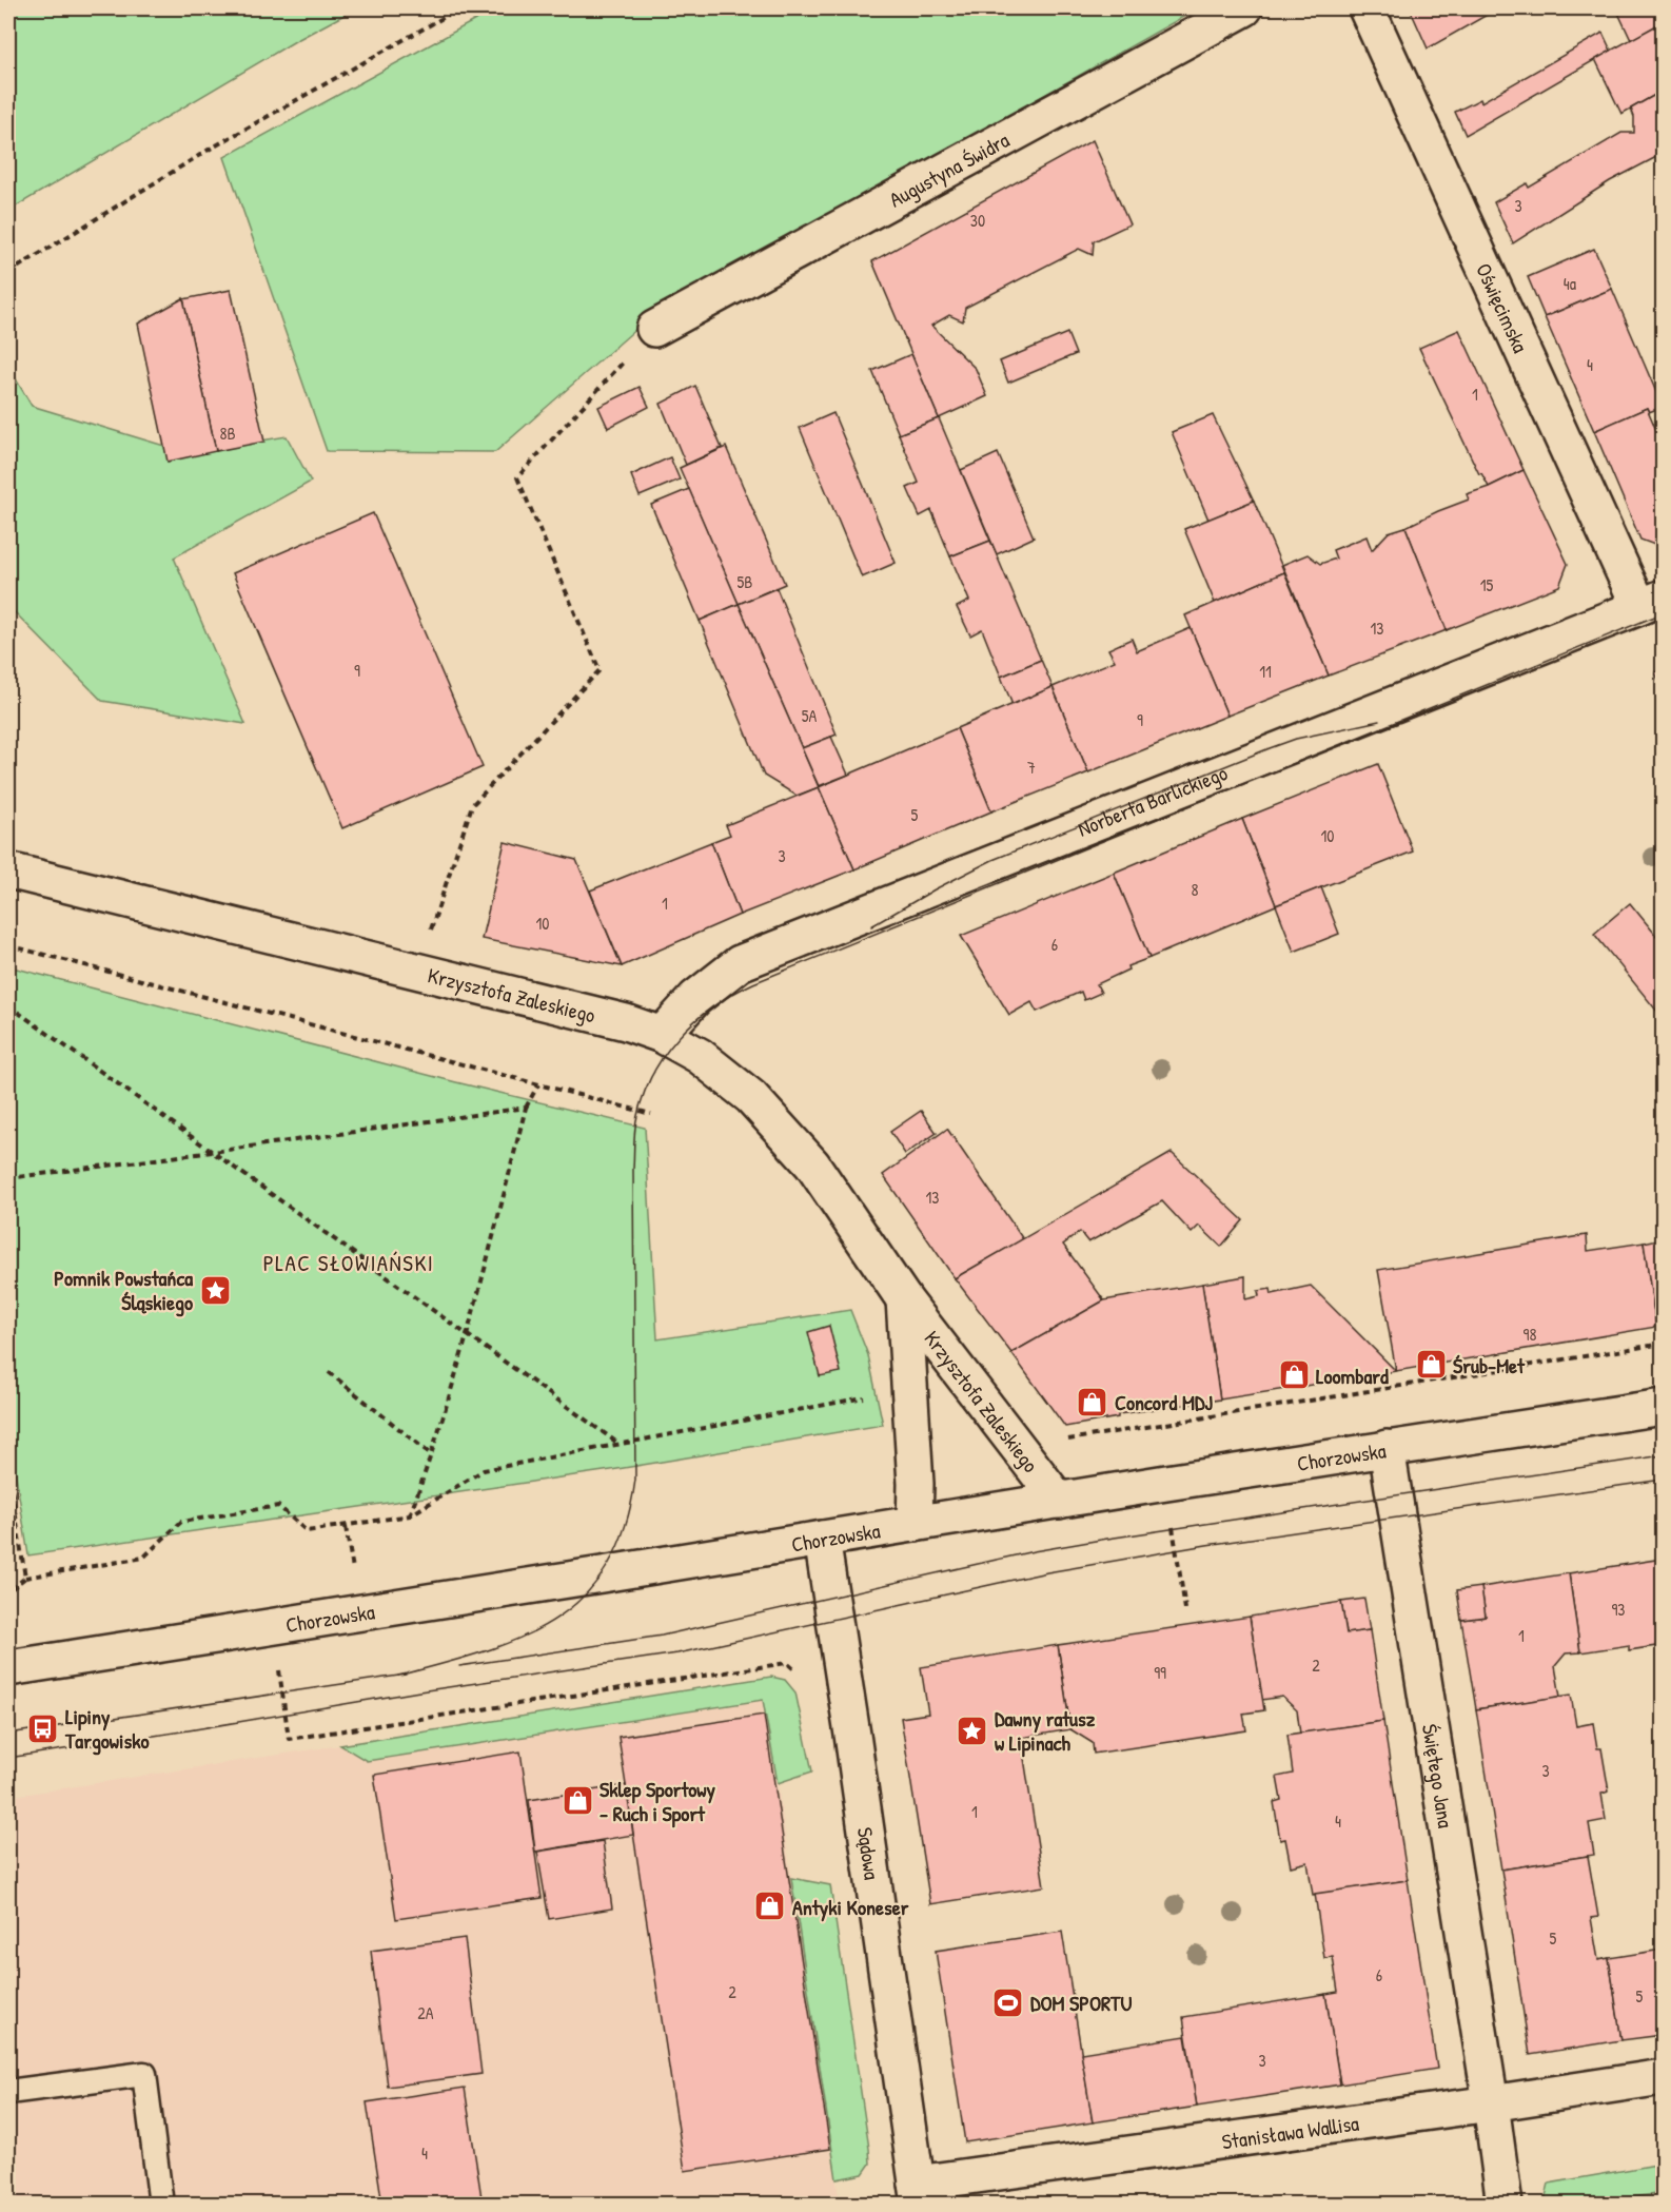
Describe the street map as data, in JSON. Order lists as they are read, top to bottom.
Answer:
{
  "streets": {
    "street": [
      "Augustyna Świdra",
      "Oświęcimska",
      "Norberta Barlickiego",
      "Krzysztofa Zaleskiego",
      "Chorzowska",
      "Świętego Jana",
      "Sądowa",
      "Stanisława Wallisa"
    ]
  },
  "crossings": [
    ["Oświęcimska", "Norberta Barlickiego"],
    ["Norberta Barlickiego", "Krzysztofa Zaleskiego"],
    ["Krzysztofa Zaleskiego", "Chorzowska"],
    ["Chorzowska", "Świętego Jana"],
    ["Chorzowska", "Sądowa"],
    ["Świętego Jana", "Stanisława Wallisa"],
    ["Sądowa", "Stanisława Wallisa"]
  ],
  "districts": ["PLAC SŁOWIAŃSKI"],
  "places": {
    "place": ["Pomnik Powstańca Śląskiego", "Dawny ratusz w Lipinach"],
    "shop": [
      "Śrub-Met",
      "Loombard",
      "Concord MDJ",
      "Sklep Sportowy - Ruch i Sport",
      "Antyki Koneser"
    ],
    "bus stop": ["Lipiny Targowisko"],
    "sports": ["DOM SPORTU"]
  },
  "house_numbers": [
    "3",
    "30",
    "4a",
    "4",
    "1",
    "8B",
    "5B",
    "15",
    "13",
    "9",
    "11",
    "5A",
    "9",
    "7",
    "5",
    "10",
    "3",
    "8",
    "1",
    "10",
    "6",
    "13",
    "98",
    "93",
    "1",
    "2",
    "99",
    "3",
    "1",
    "4",
    "5",
    "6",
    "2",
    "5",
    "2A",
    "3",
    "4"
  ]
}
